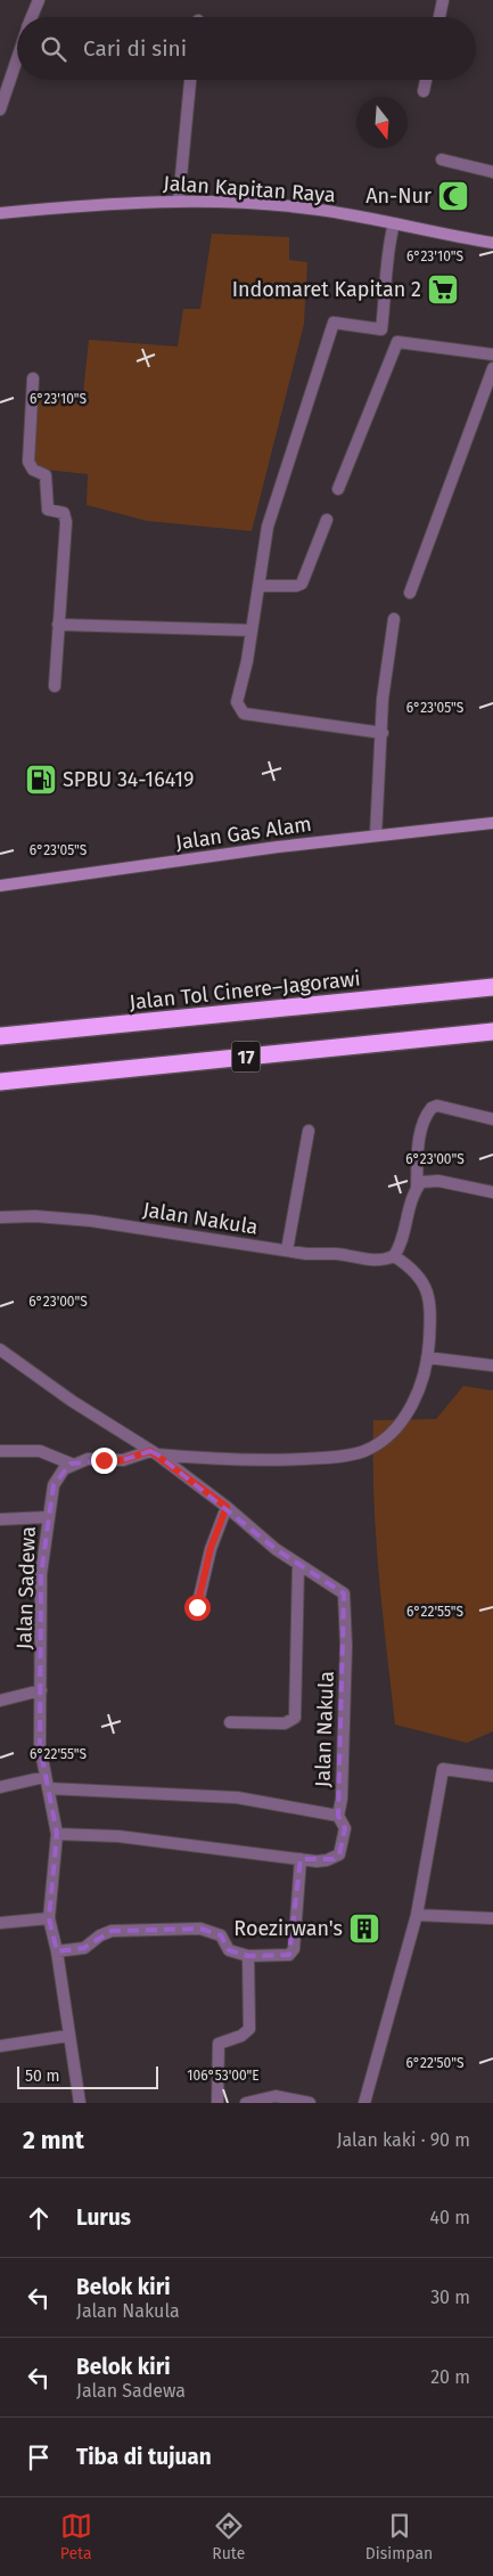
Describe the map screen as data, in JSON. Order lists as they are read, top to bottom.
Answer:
{
  "streets": {
    "highway": ["Jalan Tol Cinere–Jagorawi", "17"],
    "street": [
      "Jalan Kapitan Raya",
      "Jalan Gas Alam",
      "Jalan Nakula",
      "Jalan Sadewa"
    ]
  },
  "places": {
    "mosque": ["An-Nur"],
    "supermarket": ["Indomaret Kapitan 2"],
    "fuel station": ["SPBU 34-16419"],
    "building": ["Roezirwan's"]
  },
  "scale_bar": "50 m",
  "north": "bottom",
  "page": {
    "search": "Cari di sini",
    "scale": "50 m",
    "heading": ["2 mnt", "Jalan kaki · 90 m"],
    "list": [
      ["Lurus", "40 m"],
      ["Belok kiri", "Jalan Nakula", "30 m"],
      ["Belok kiri", "Jalan Sadewa", "20 m"],
      "Tiba di tujuan"
    ],
    "nav": ["Peta", "Rute", "Disimpan"]
  },
  "coordinates": [
    "6°23'10\"S",
    "6°23'05\"S",
    "6°23'00\"S",
    "6°22'55\"S",
    "6°22'50\"S",
    "106°53'00\"E"
  ]
}
